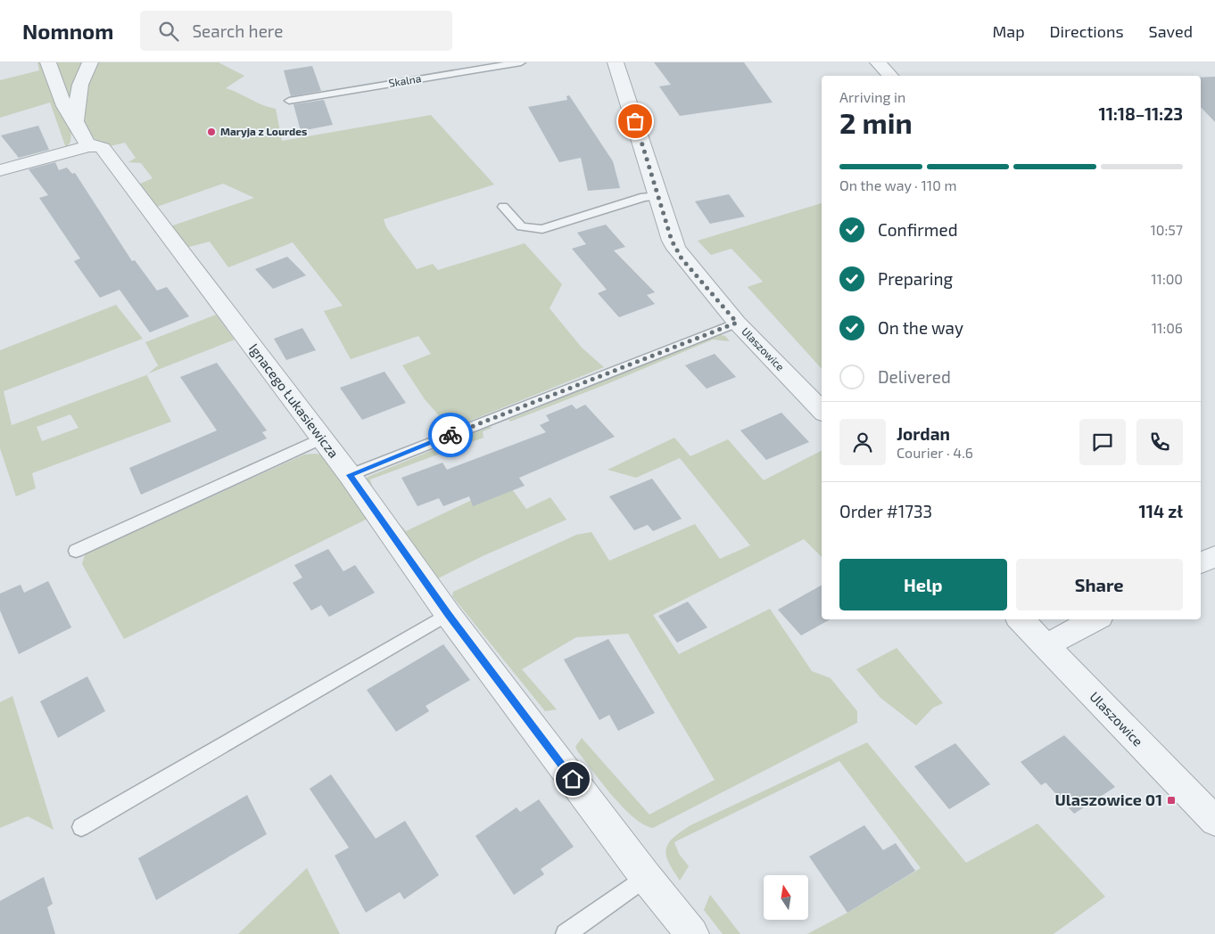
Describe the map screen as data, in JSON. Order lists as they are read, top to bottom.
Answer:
{
  "streets": {
    "street": ["Ulaszowice", "Ignacego Łukasiewicza"],
    "lane": ["Skalna"]
  },
  "places": {
    "other": ["Maryja z Lourdes"],
    "transit": ["Ulaszowice 01"]
  },
  "north": "top",
  "page": {
    "header": "Nomnom",
    "search": "Search here",
    "nav": ["Map", "Directions", "Saved"],
    "heading": ["2 min", "Arriving in", "11:18–11:23"],
    "panel": [
      "Jordan",
      "Courier · 4.6",
      "Order #1733",
      "114 zł"
    ],
    "bar": "On the way · 110 m",
    "list": [
      ["Confirmed", "10:57"],
      ["Preparing", "11:00"],
      ["On the way", "11:06"],
      "Delivered"
    ],
    "buttons": ["Help", "Share"]
  }
}
